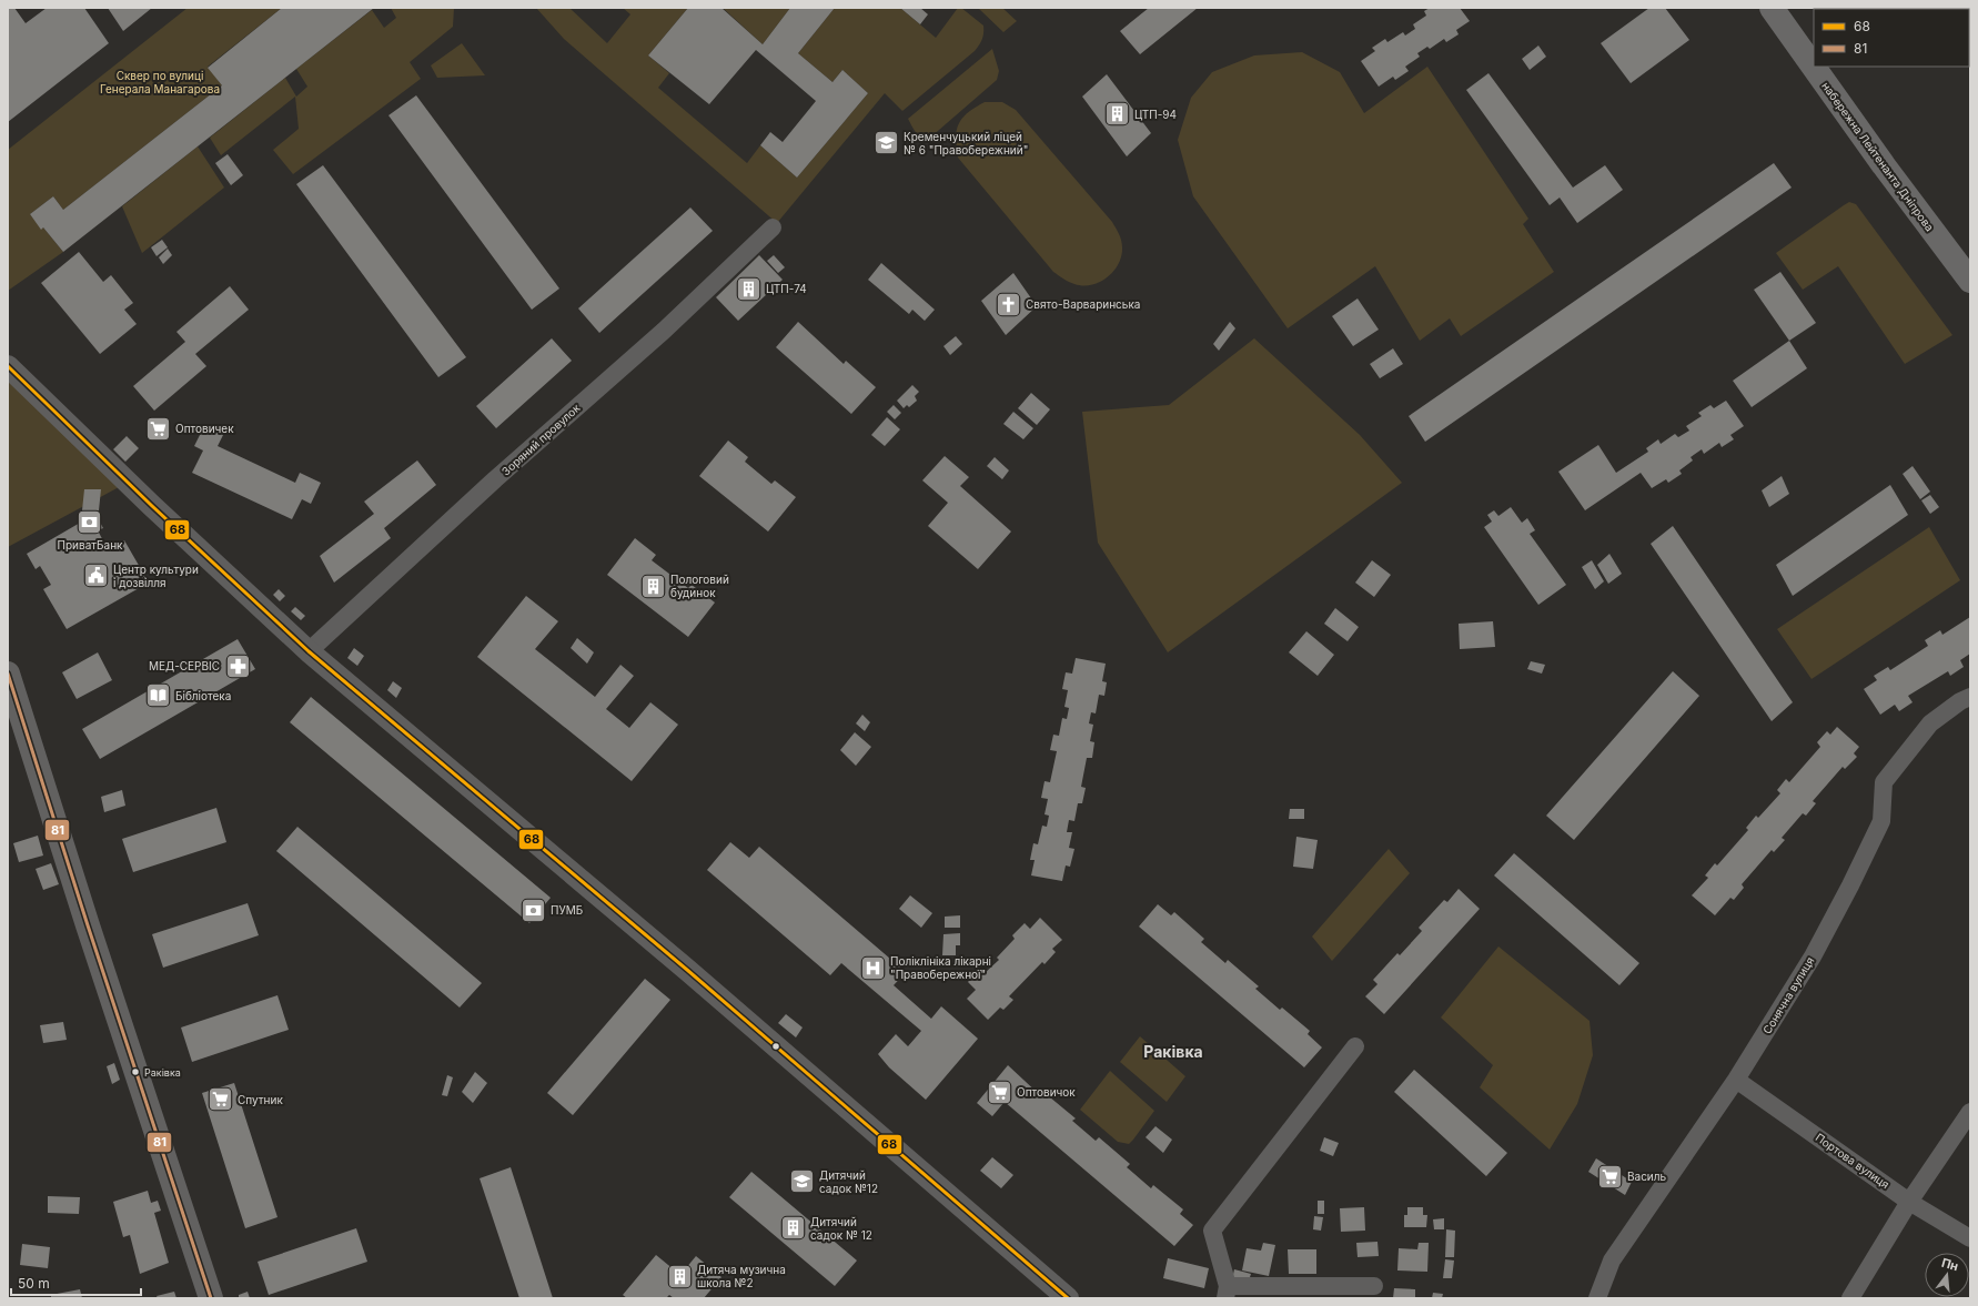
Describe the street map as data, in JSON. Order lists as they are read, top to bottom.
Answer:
{
  "streets": {
    "main road": ["набережна Лейтенанта Дніпрова"],
    "street": ["Зоряний провулок", "Сонячна вулиця", "Портова вулиця"]
  },
  "crossings": [
    ["Сонячна вулиця", "Портова вулиця"]
  ],
  "districts": ["Раківка"],
  "parks": ["Сквер по вулиці Генерала Манагарова"],
  "places": {
    "building": [
      "ЦТП-94",
      "ЦТП-74",
      "Пологовий будинок",
      "Дитячий садок № 12",
      "Дитяча музична школа №2"
    ],
    "school or university": ["Кременчуцький ліцей № 6 \"Правобережний\"", "Дитячий садок №12"],
    "church": ["Свято-Варваринська"],
    "supermarket": [
      "Оптовичек",
      "Оптовичок",
      "Спутник",
      "Василь"
    ],
    "bank": ["ПриватБанк", "ПУМБ"],
    "public building": ["Центр культури і дозвілля"],
    "pharmacy": ["МЕД-СЕРВІС"],
    "library": ["Бібліотека"],
    "hospital": ["Поліклініка лікарні \"Правобережної\""],
    "other": ["Раківка"]
  },
  "lines": ["transit line 68", "transit line 81"],
  "legend": ["68", "81"],
  "scale_bar": "50 m",
  "north": "top"
}
